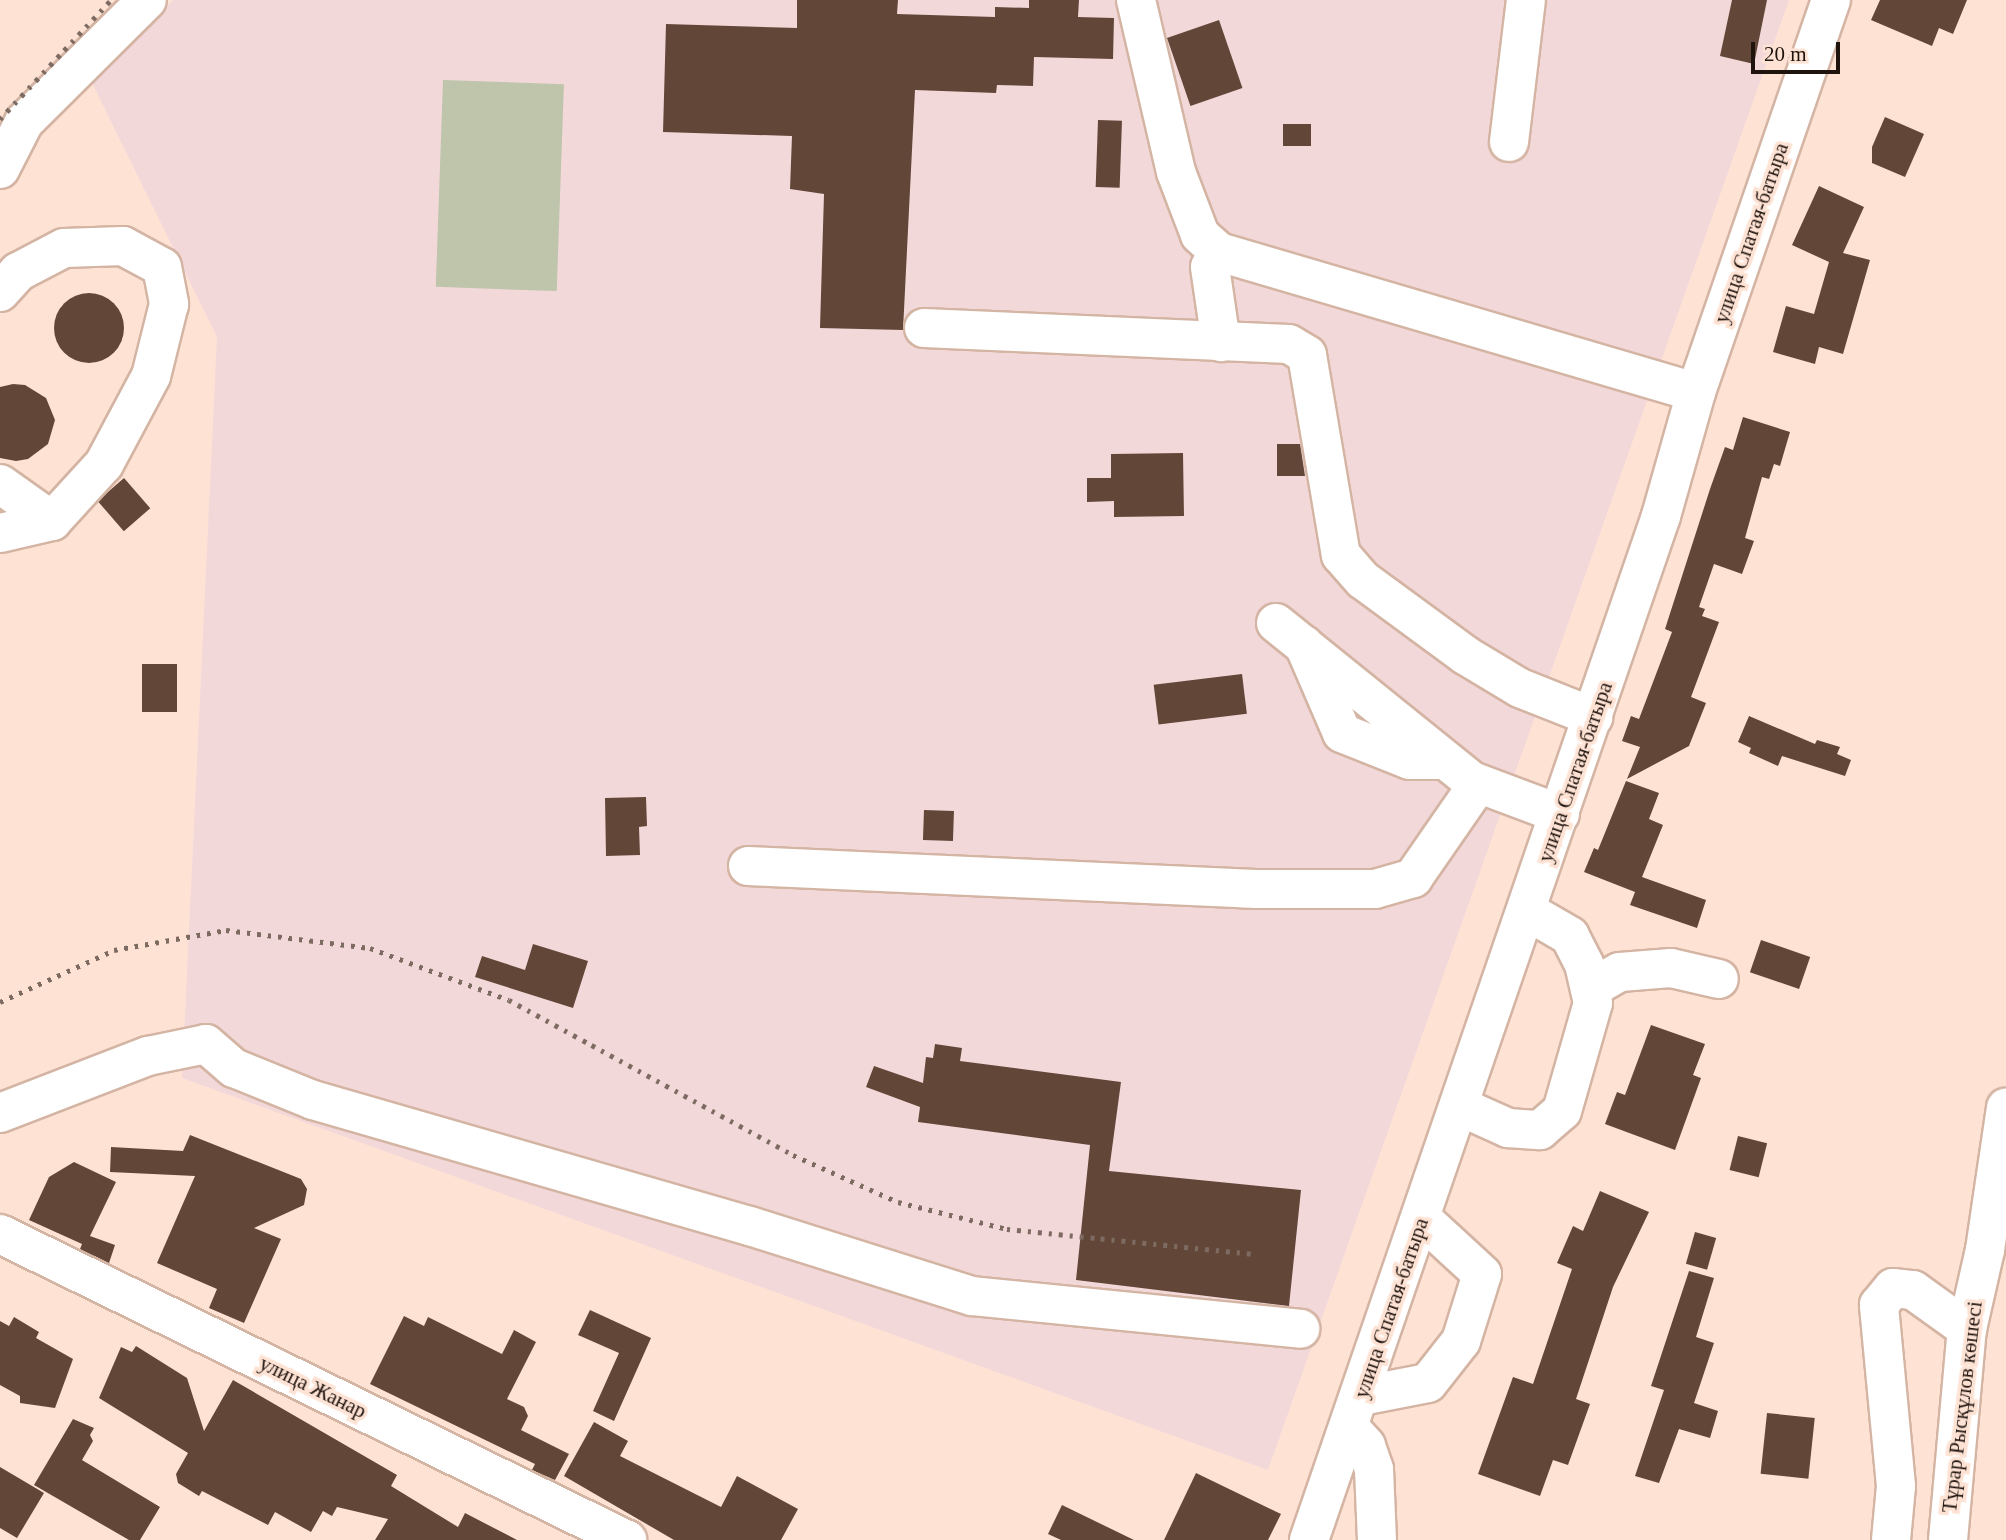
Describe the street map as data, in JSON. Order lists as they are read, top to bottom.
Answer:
{
  "streets": {
    "street": ["улица Спатая-батыра", "улица Жанар", "Тұрар Рысқұлов көшесі"]
  },
  "scale_bar": "20 m"
}
